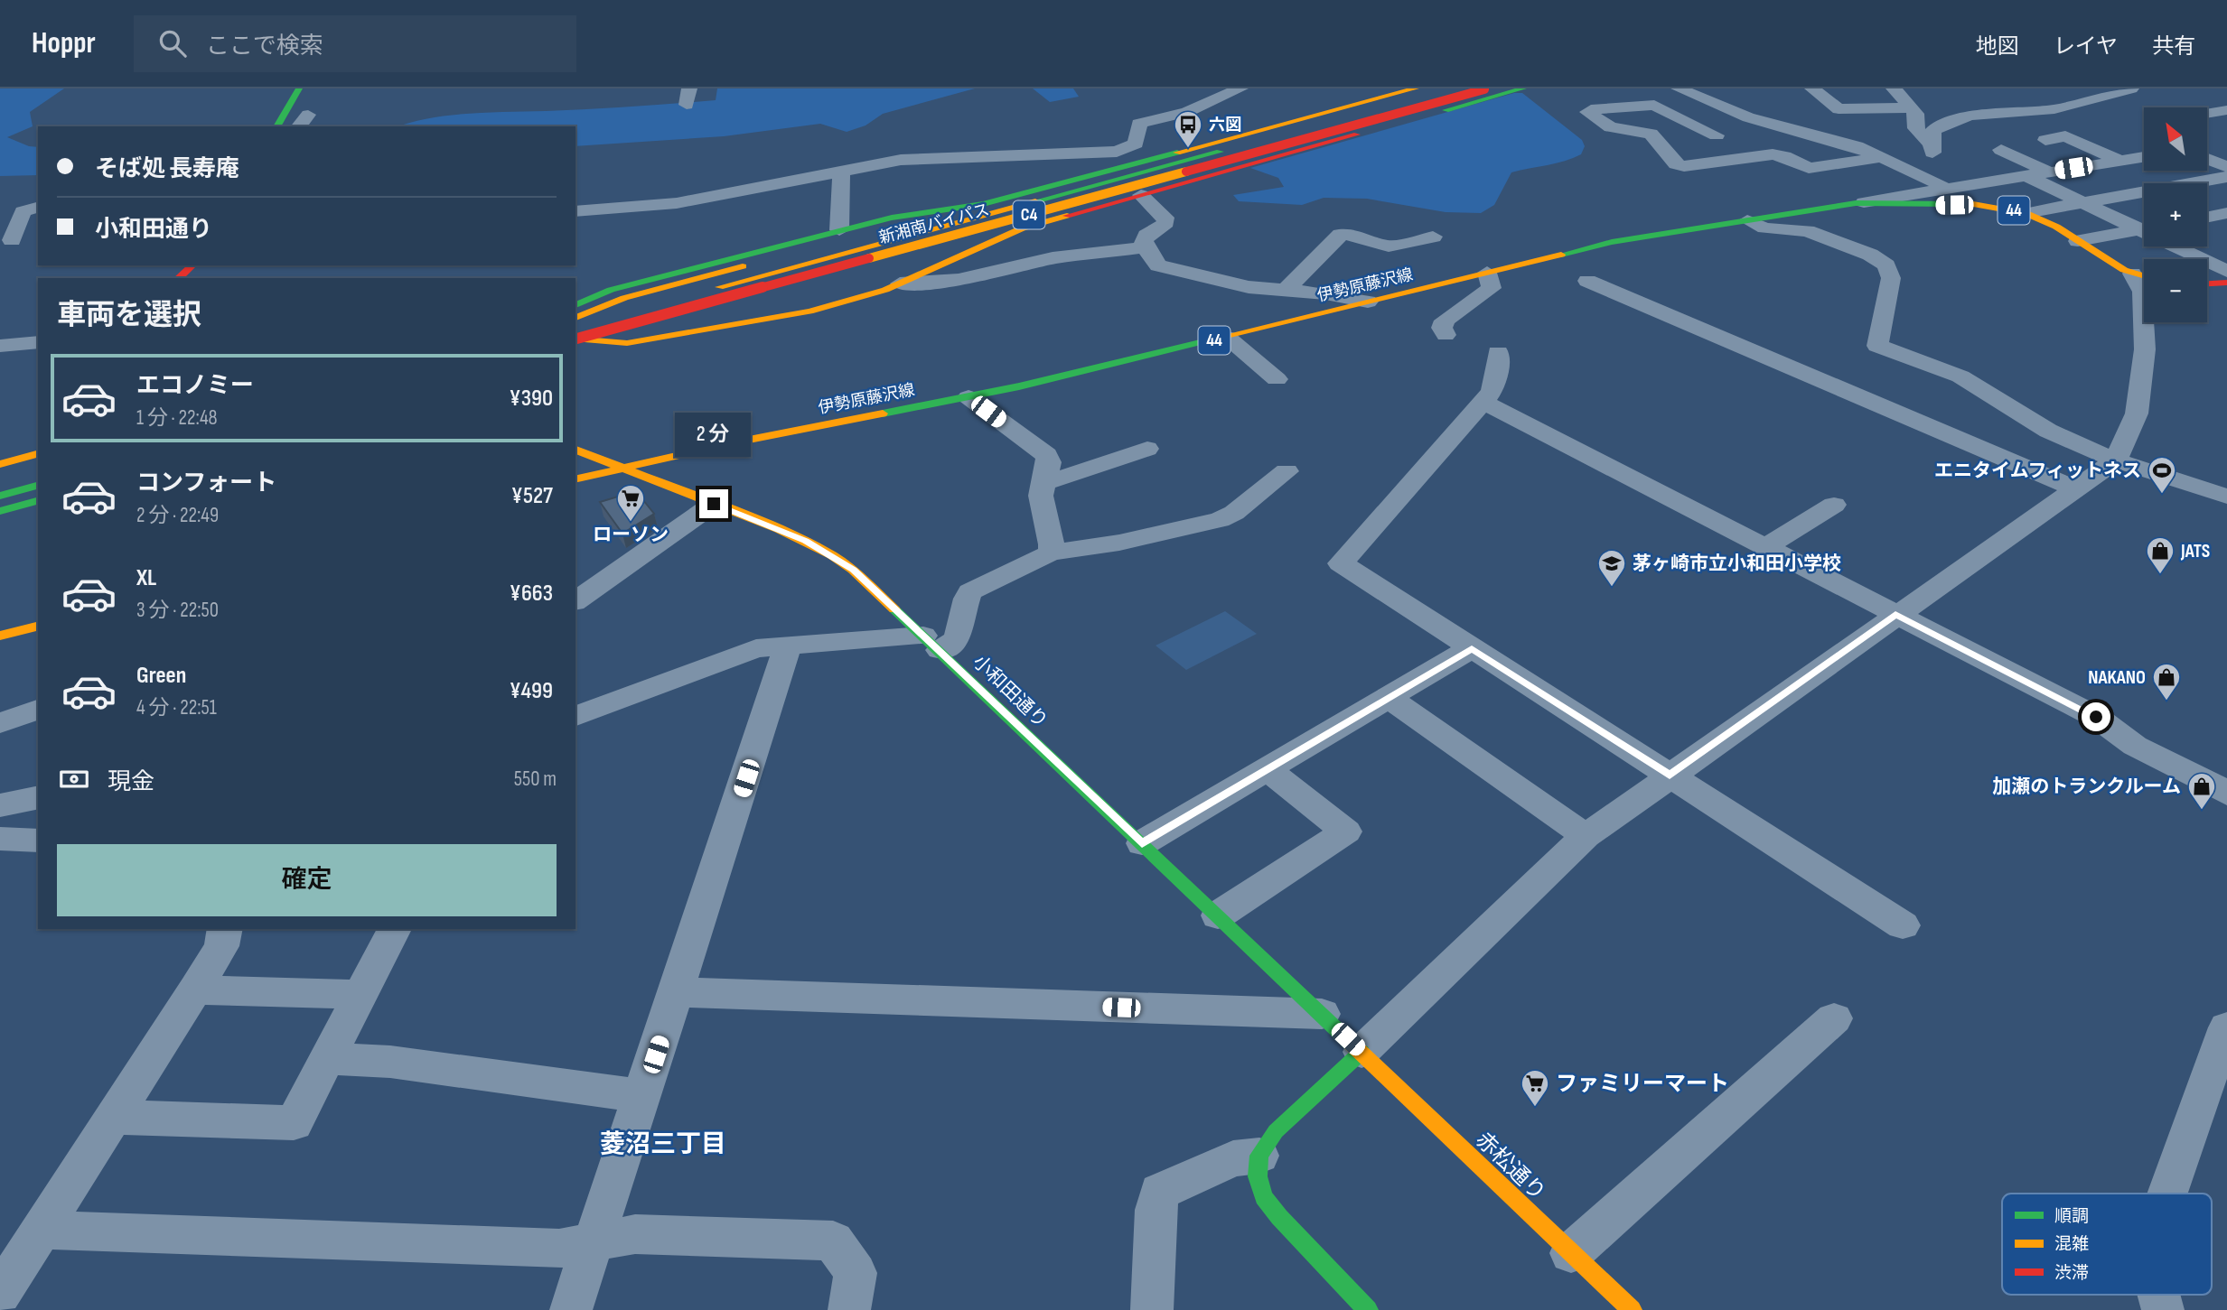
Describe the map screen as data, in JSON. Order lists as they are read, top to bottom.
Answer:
{
  "streets": {
    "main road": [
      "44",
      "C4",
      "新湘南バイパス",
      "伊勢原藤沢線",
      "小和田通り",
      "赤松通り"
    ]
  },
  "crossings": [
    ["伊勢原藤沢線", "小和田通り"],
    ["小和田通り", "赤松通り"]
  ],
  "districts": ["菱沼三丁目"],
  "places": {
    "bus stop": ["六図"],
    "sports": ["エニタイムフィットネス"],
    "supermarket": ["ローソン", "ファミリーマート"],
    "shop": ["JATS", "NAKANO", "加瀬のトランクルーム"],
    "school or university": ["茅ヶ崎市立小和田小学校"]
  },
  "legend": ["順調", "混雑", "渋滞"],
  "north": "top left",
  "page": {
    "header": "Hoppr",
    "search": "ここで検索",
    "nav": ["地図", "レイヤ", "共有"],
    "map_buttons": ["+", "−"],
    "banner": ["そば処 長寿庵", "小和田通り"],
    "heading": "車両を選択",
    "list": [
      {
        "name": "エコノミー",
        "note": "1 分 · 22:48",
        "value": "¥390"
      },
      {
        "name": "コンフォート",
        "note": "2 分 · 22:49",
        "value": "¥527"
      },
      {
        "name": "XL",
        "note": "3 分 · 22:50",
        "value": "¥663"
      },
      {
        "name": "Green",
        "note": "4 分 · 22:51",
        "value": "¥499"
      }
    ],
    "bubble": "2 分",
    "pay": ["現金", "550 m"],
    "buttons": "確定"
  }
}
